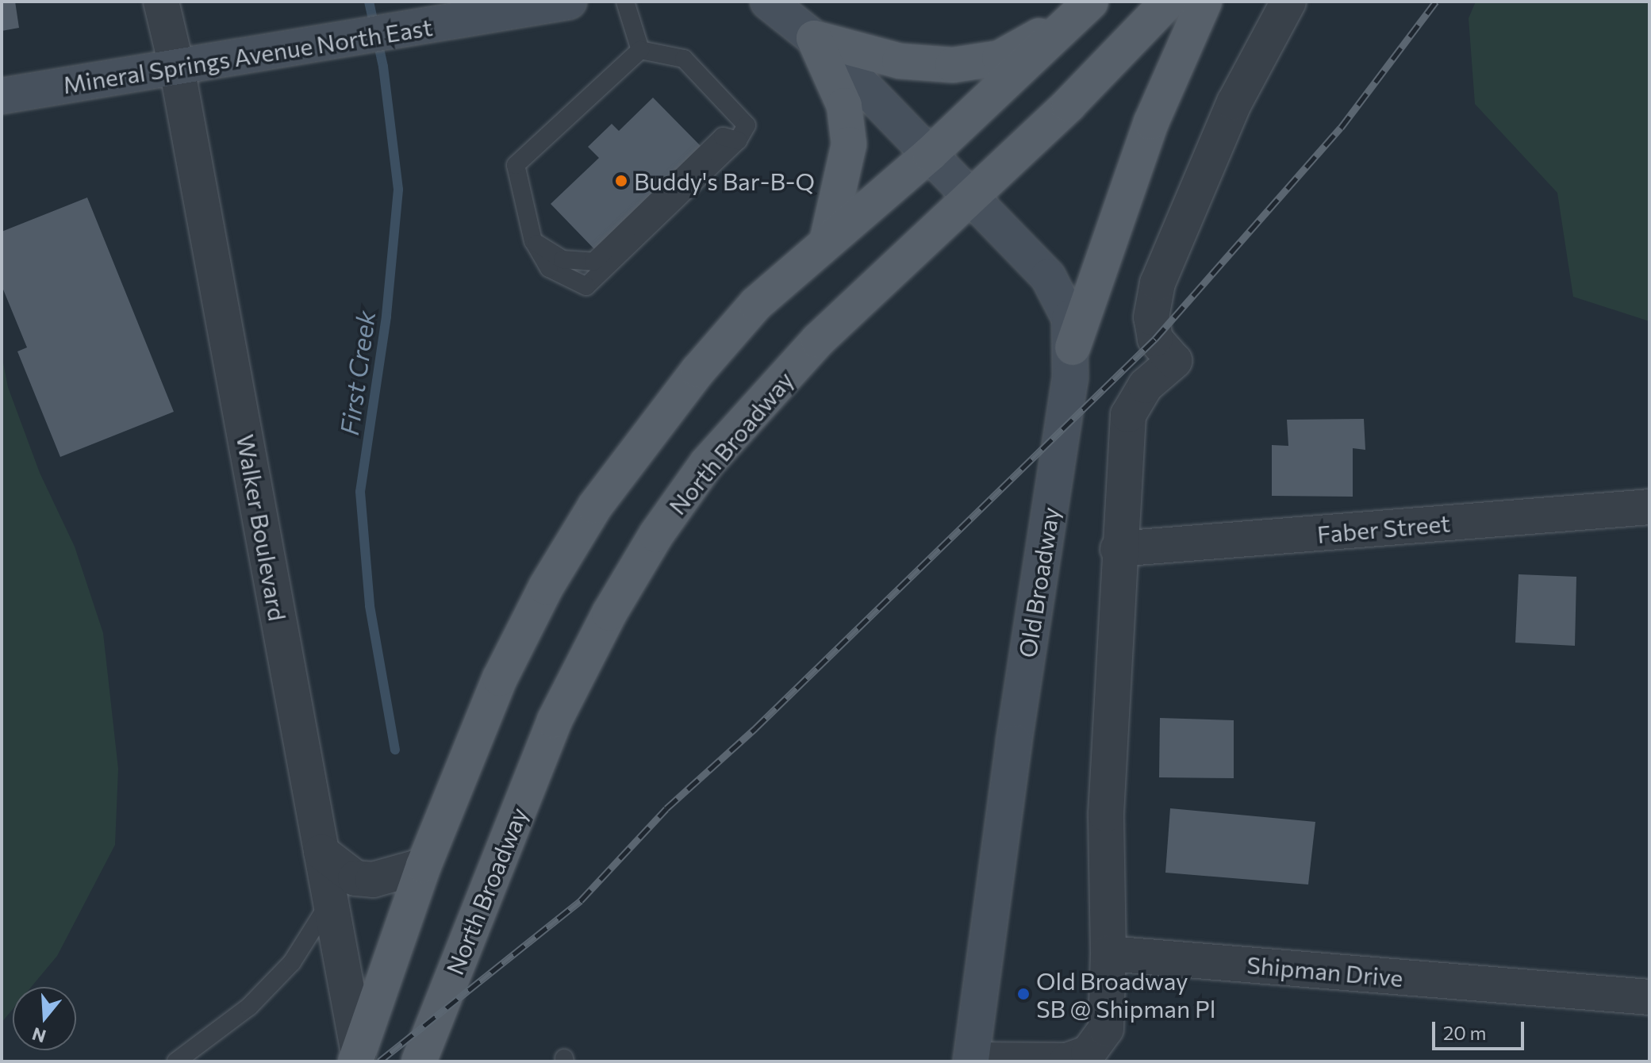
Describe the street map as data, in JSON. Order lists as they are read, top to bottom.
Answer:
{
  "streets": {
    "main road": ["Mineral Springs Avenue North East", "North Broadway", "Old Broadway"],
    "street": ["Walker Boulevard", "Faber Street", "Shipman Drive"]
  },
  "crossings": [
    ["Mineral Springs Avenue North East", "Walker Boulevard"],
    ["North Broadway", "Old Broadway"]
  ],
  "water": ["First Creek"],
  "places": ["Buddy's Bar-B-Q", "Old Broadway SB @ Shipman Pl"],
  "scale_bar": "20 m",
  "north": "bottom"
}
